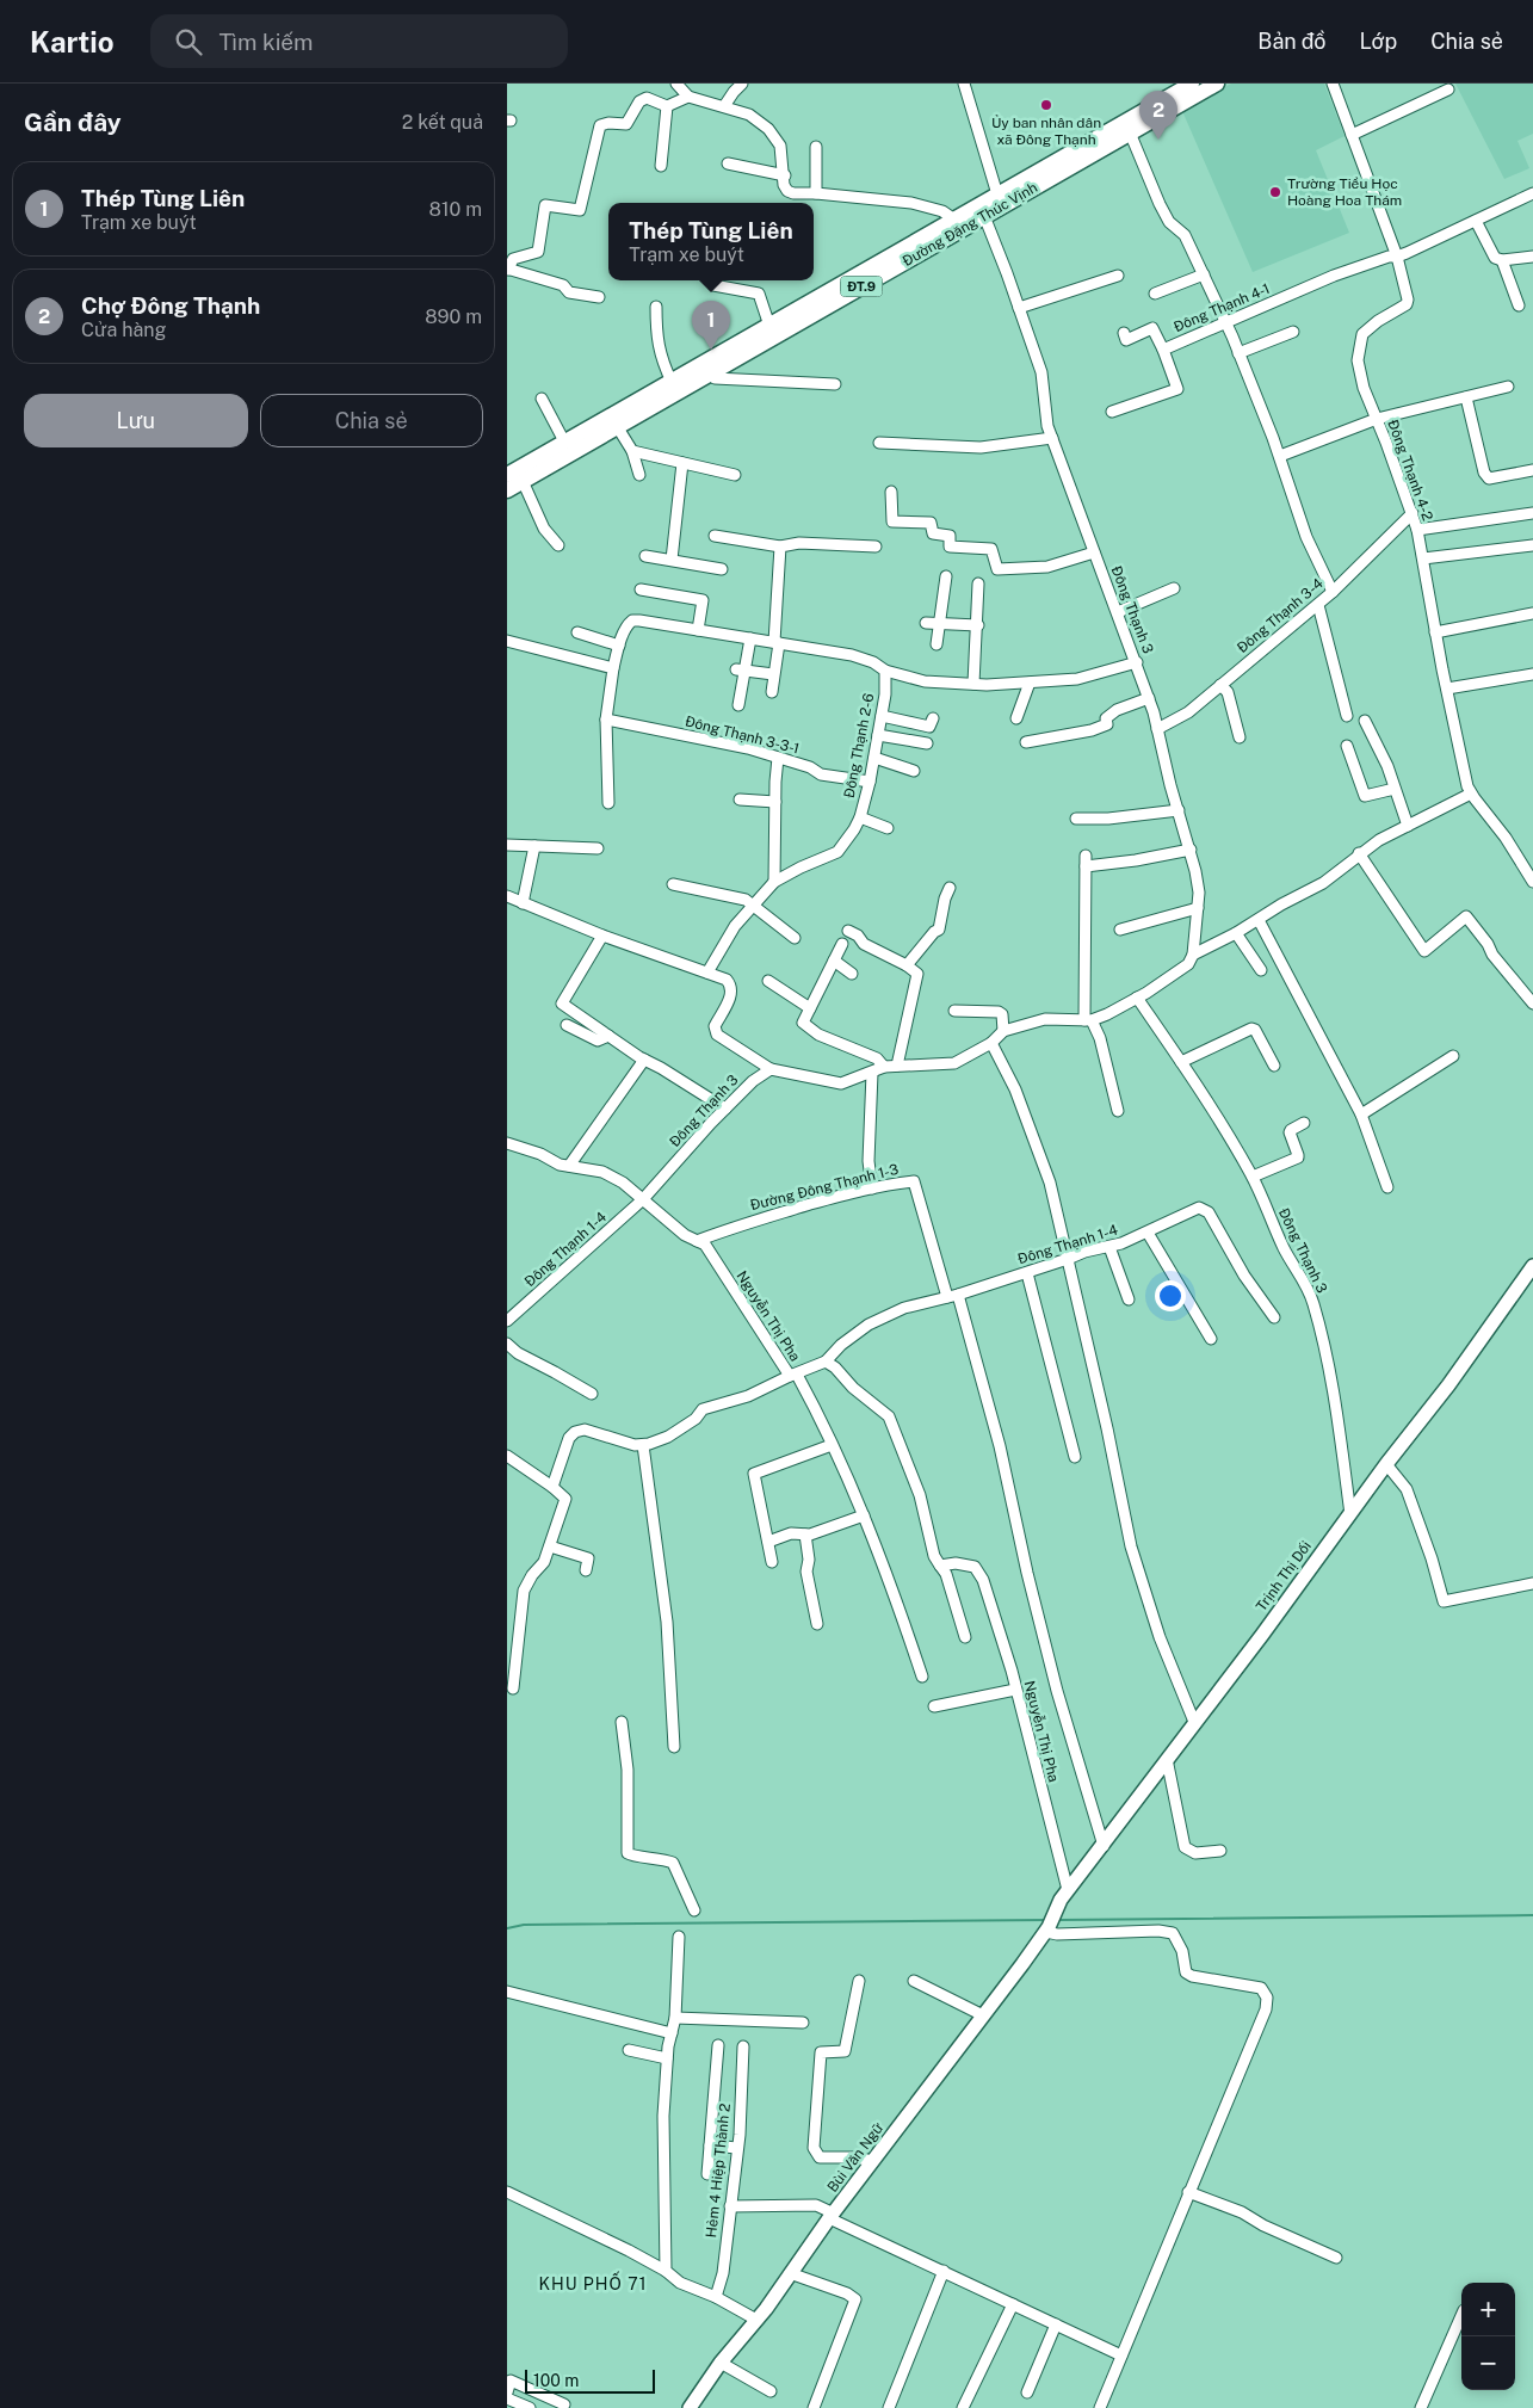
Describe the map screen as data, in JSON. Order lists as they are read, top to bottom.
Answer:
{
  "streets": {
    "main road": [
      "Đường Đặng Thúc Vịnh",
      "ĐT.9",
      "Trịnh Thị Dối",
      "Bùi Văn Ngữ"
    ],
    "street": [
      "Đông Thạnh 4-1",
      "Đông Thạnh 4-2",
      "Đông Thạnh 3",
      "Đông Thạnh 3-4",
      "Đông Thạnh 3-3-1",
      "Đông Thạnh 2-6",
      "Đường Đông Thạnh 1-3",
      "Đông Thạnh 1-4",
      "Nguyễn Thị Pha",
      "Hẻm 4 Hiệp Thành 2"
    ]
  },
  "crossings": [
    ["Đường Đặng Thúc Vịnh", "Đông Thạnh 3"],
    ["Đông Thạnh 4-1", "Đông Thạnh 4-2"],
    ["Đông Thạnh 4-2", "Đông Thạnh 3-4"],
    ["Đông Thạnh 3", "Đông Thạnh 3-4"],
    ["Đông Thạnh 3", "Đông Thạnh 1-4"],
    ["Đông Thạnh 3", "Nguyễn Thị Pha"],
    ["Đông Thạnh 3", "Trịnh Thị Dối"],
    ["Đông Thạnh 3-3-1", "Đông Thạnh 2-6"],
    ["Đường Đông Thạnh 1-3", "Đông Thạnh 1-4"],
    ["Đường Đông Thạnh 1-3", "Nguyễn Thị Pha"],
    ["Đông Thạnh 1-4", "Nguyễn Thị Pha"],
    ["Nguyễn Thị Pha", "Trịnh Thị Dối"],
    ["Trịnh Thị Dối", "Bùi Văn Ngữ"]
  ],
  "districts": ["KHU PHỐ 71"],
  "places": ["Ủy ban nhân dân xã Đông Thạnh", "Trường Tiểu Học Hoàng Hoa Thám"],
  "scale_bar": "100 m",
  "page": {
    "header": "Kartio",
    "search": "Tìm kiếm",
    "nav": ["Bản đồ", "Lớp", "Chia sẻ"],
    "heading": ["Gần đây", "2 kết quả"],
    "pins": ["2", "1"],
    "list": [
      {
        "mark": "1",
        "name": "Thép Tùng Liên",
        "note": "Trạm xe buýt",
        "value": "810 m"
      },
      {
        "mark": "2",
        "name": "Chợ Đông Thạnh",
        "note": "Cửa hàng",
        "value": "890 m"
      }
    ],
    "popup": ["Thép Tùng Liên", "Trạm xe buýt"],
    "buttons": ["Lưu", "Chia sẻ"],
    "map_buttons": ["+", "−"],
    "scale": "100 m"
  }
}
